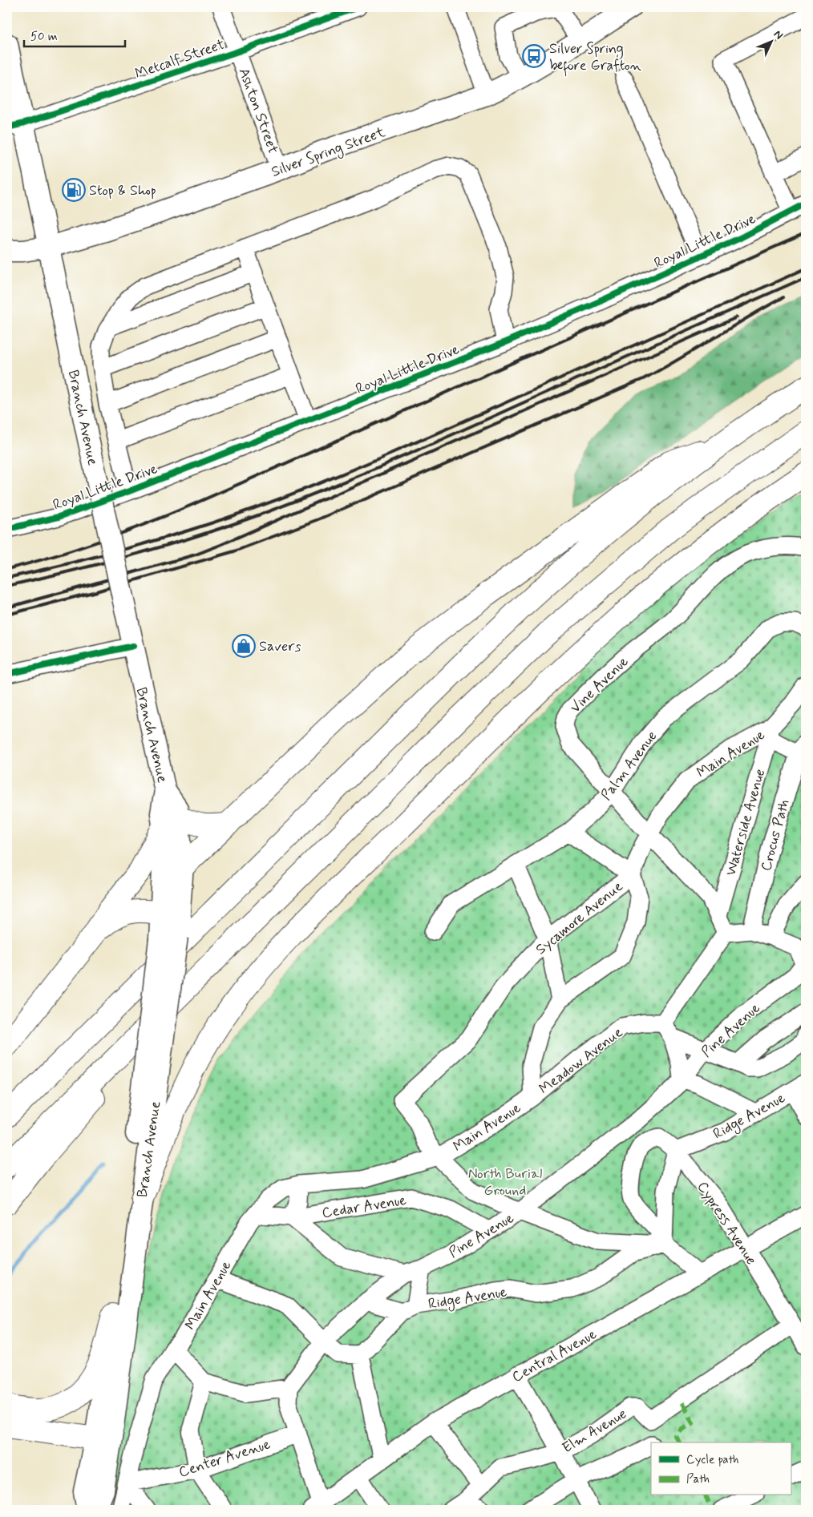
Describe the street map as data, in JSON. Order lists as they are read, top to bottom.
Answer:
{
  "streets": {
    "main road": ["Silver Spring Street", "Branch Avenue"],
    "street": [
      "Metcalf Street",
      "Ashton Street",
      "Royal Little Drive",
      "Vine Avenue",
      "Main Avenue",
      "Palm Avenue",
      "Waterside Avenue",
      "Crocus Path",
      "Sycamore Avenue",
      "Pine Avenue",
      "Meadow Avenue",
      "Ridge Avenue",
      "Cedar Avenue",
      "Cypress Avenue",
      "Central Avenue",
      "Elm Avenue",
      "Center Avenue"
    ]
  },
  "crossings": [
    ["Metcalf Street", "Ashton Street"],
    ["Metcalf Street", "Branch Avenue"],
    ["Ashton Street", "Silver Spring Street"],
    ["Silver Spring Street", "Branch Avenue"],
    ["Vine Avenue", "Main Avenue"],
    ["Vine Avenue", "Palm Avenue"],
    ["Vine Avenue", "Waterside Avenue"],
    ["Main Avenue", "Waterside Avenue"],
    ["Main Avenue", "Sycamore Avenue"],
    ["Main Avenue", "Meadow Avenue"],
    ["Main Avenue", "Cedar Avenue"],
    ["Main Avenue", "Center Avenue"],
    ["Pine Avenue", "Cedar Avenue"],
    ["Ridge Avenue", "Cypress Avenue"],
    ["Cypress Avenue", "Central Avenue"],
    ["Cypress Avenue", "Elm Avenue"]
  ],
  "parks": ["North Burial Ground"],
  "places": {
    "bus stop": ["Silver Spring before Grafton"],
    "fuel station": ["Stop & Shop"],
    "shop": ["Savers"]
  },
  "legend": ["Cycle path", "Path"],
  "scale_bar": "50 m",
  "north": "top right"
}
